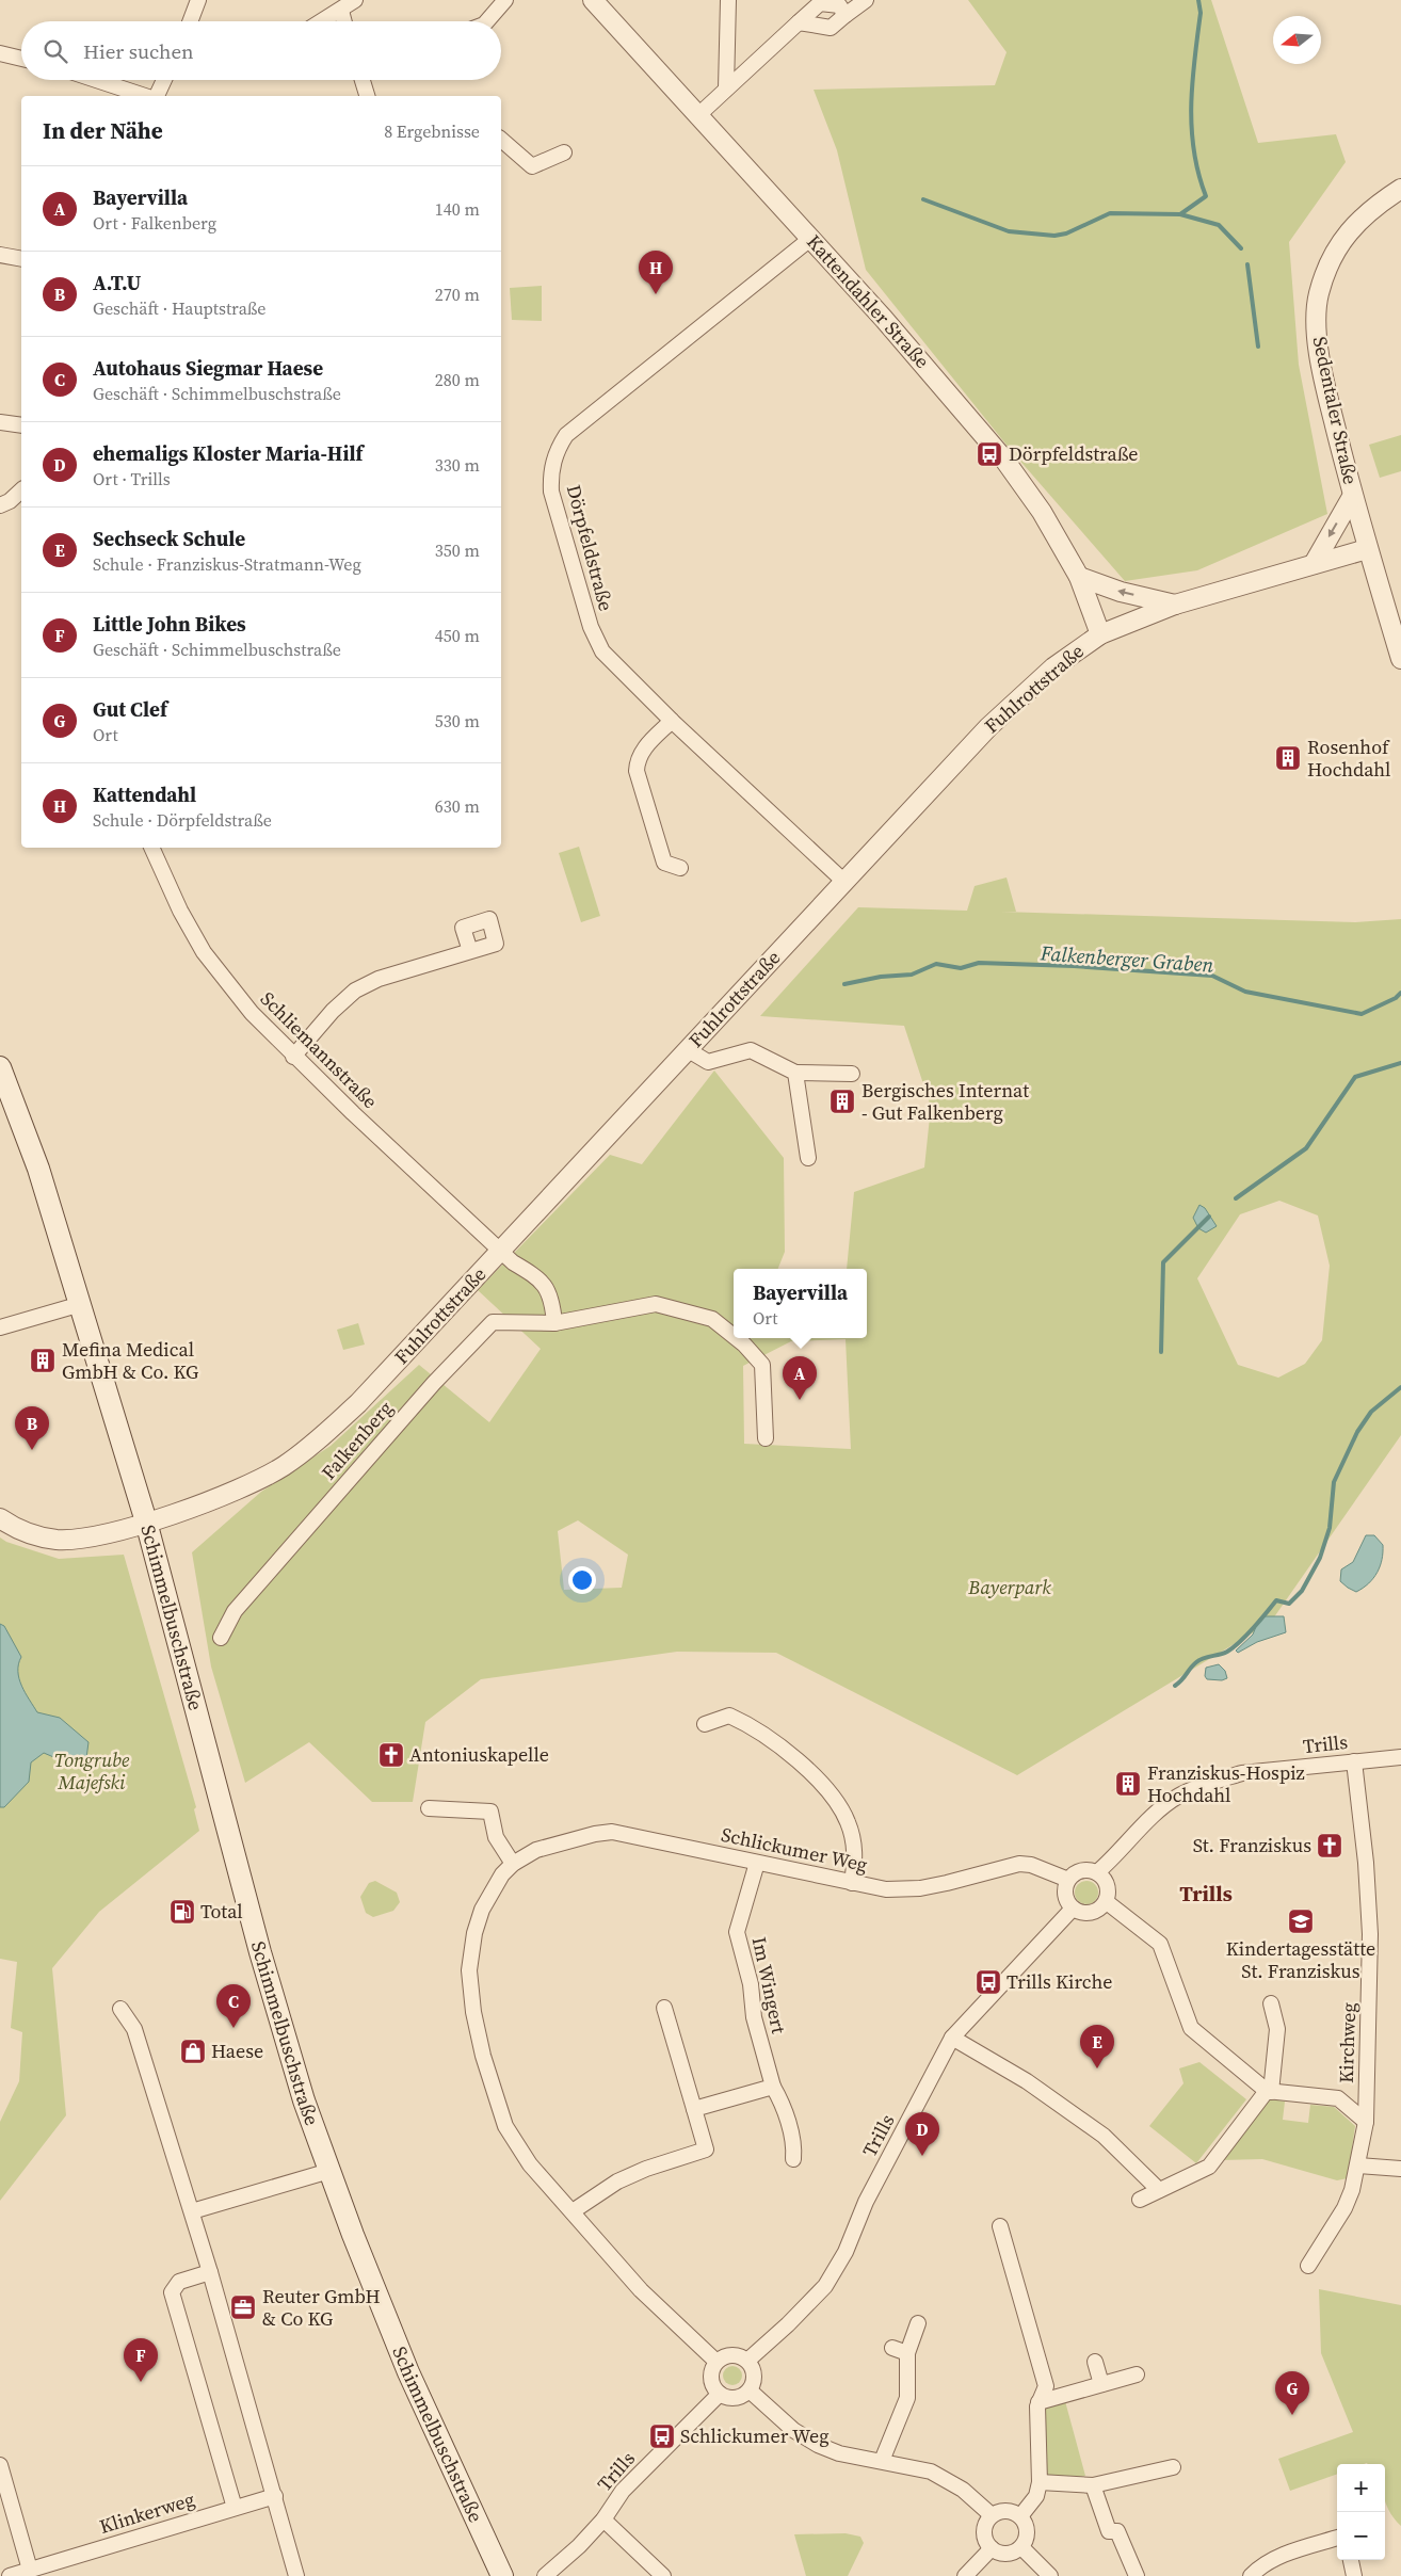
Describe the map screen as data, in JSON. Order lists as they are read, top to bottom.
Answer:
{
  "streets": {
    "main road": ["Schimmelbuschstraße"],
    "street": [
      "Kattendahler Straße",
      "Sedentaler Straße",
      "Dörpfeldstraße",
      "Fuhlrottstraße",
      "Schliemannstraße",
      "Falkenberg",
      "Trills",
      "Schlickumer Weg",
      "Im Wingert",
      "Kirchweg",
      "Klinkerweg"
    ]
  },
  "crossings": [
    ["Kattendahler Straße", "Dörpfeldstraße"],
    ["Kattendahler Straße", "Fuhlrottstraße"],
    ["Sedentaler Straße", "Fuhlrottstraße"],
    ["Dörpfeldstraße", "Fuhlrottstraße"],
    ["Fuhlrottstraße", "Schliemannstraße"],
    ["Fuhlrottstraße", "Schimmelbuschstraße"],
    ["Trills", "Schlickumer Weg"],
    ["Trills", "Kirchweg"],
    ["Schlickumer Weg", "Im Wingert"]
  ],
  "districts": ["Trills"],
  "water": ["Falkenberger Graben"],
  "parks": ["Bayerpark", "Tongrube Majefski"],
  "places": {
    "bus stop": ["Dörpfeldstraße", "Trills Kirche", "Schlickumer Weg"],
    "building": [
      "Rosenhof Hochdahl",
      "Bergisches Internat - Gut Falkenberg",
      "Mefina Medical GmbH & Co. KG",
      "Franziskus-Hospiz Hochdahl"
    ],
    "church": ["Antoniuskapelle", "St. Franziskus"],
    "fuel station": ["Total"],
    "school or university": ["Kindertagesstätte St. Franziskus"],
    "shop": ["Haese"],
    "office": ["Reuter GmbH & Co KG"]
  },
  "north": "left",
  "page": {
    "search": "Hier suchen",
    "heading": ["In der Nähe", "8 Ergebnisse"],
    "list": [
      {
        "mark": "A",
        "name": "Bayervilla",
        "note": "Ort · Falkenberg",
        "value": "140 m"
      },
      {
        "mark": "B",
        "name": "A.T.U",
        "note": "Geschäft · Hauptstraße",
        "value": "270 m"
      },
      {
        "mark": "C",
        "name": "Autohaus Siegmar Haese",
        "note": "Geschäft · Schimmelbuschstraße",
        "value": "280 m"
      },
      {
        "mark": "D",
        "name": "ehemaligs Kloster Maria-Hilf",
        "note": "Ort · Trills",
        "value": "330 m"
      },
      {
        "mark": "E",
        "name": "Sechseck Schule",
        "note": "Schule · Franziskus-Stratmann-Weg",
        "value": "350 m"
      },
      {
        "mark": "F",
        "name": "Little John Bikes",
        "note": "Geschäft · Schimmelbuschstraße",
        "value": "450 m"
      },
      {
        "mark": "G",
        "name": "Gut Clef",
        "note": "Ort",
        "value": "530 m"
      },
      {
        "mark": "H",
        "name": "Kattendahl",
        "note": "Schule · Dörpfeldstraße",
        "value": "630 m"
      }
    ],
    "pins": [
      "H",
      "A",
      "B",
      "C",
      "E",
      "D",
      "F",
      "G"
    ],
    "popup": ["Bayervilla", "Ort"],
    "map_buttons": ["+", "−"]
  }
}
